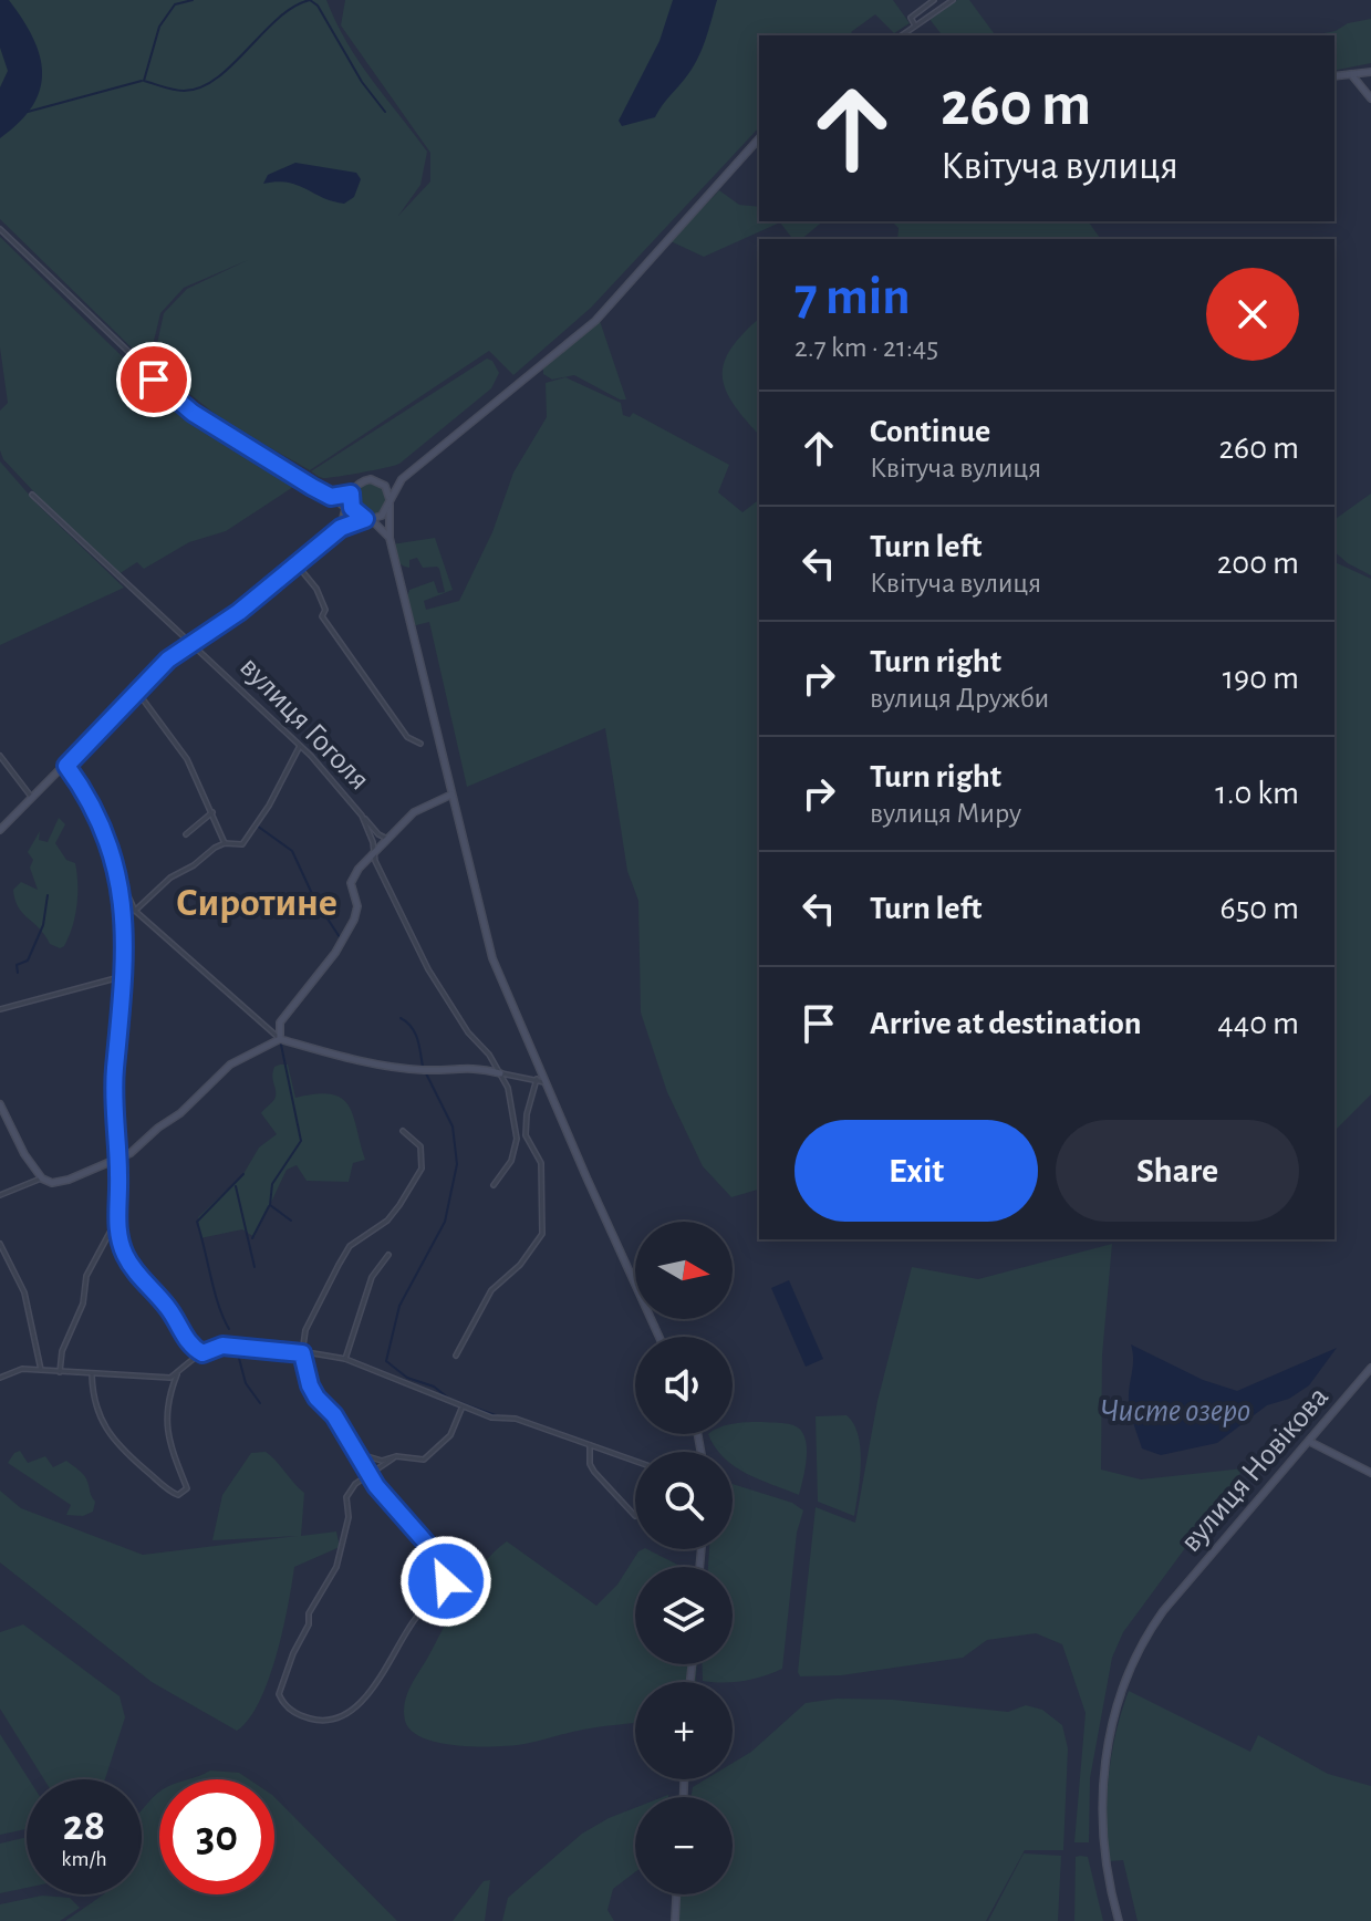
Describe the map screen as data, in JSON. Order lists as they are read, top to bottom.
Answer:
{
  "streets": {
    "street": ["вулиця Гоголя", "вулиця Новікова"]
  },
  "districts": ["Сиротине"],
  "water": ["Чисте озеро"],
  "north": "right",
  "page": {
    "turn": ["260 m", "Квітуча вулиця"],
    "heading": ["7 min", "2.7 km · 21:45"],
    "list": [
      {
        "name": "Continue",
        "note": "Квітуча вулиця",
        "value": "260 m"
      },
      {
        "name": "Turn left",
        "note": "Квітуча вулиця",
        "value": "200 m"
      },
      {
        "name": "Turn right",
        "note": "вулиця Дружби",
        "value": "190 m"
      },
      {
        "name": "Turn right",
        "note": "вулиця Миру",
        "value": "1.0 km"
      },
      {
        "name": "Turn left",
        "value": "650 m"
      },
      {
        "name": "Arrive at destination",
        "value": "440 m"
      }
    ],
    "buttons": ["Exit", "Share"],
    "map_buttons": ["+", "−"],
    "speed": "28 km/h",
    "limit": "30"
  }
}
